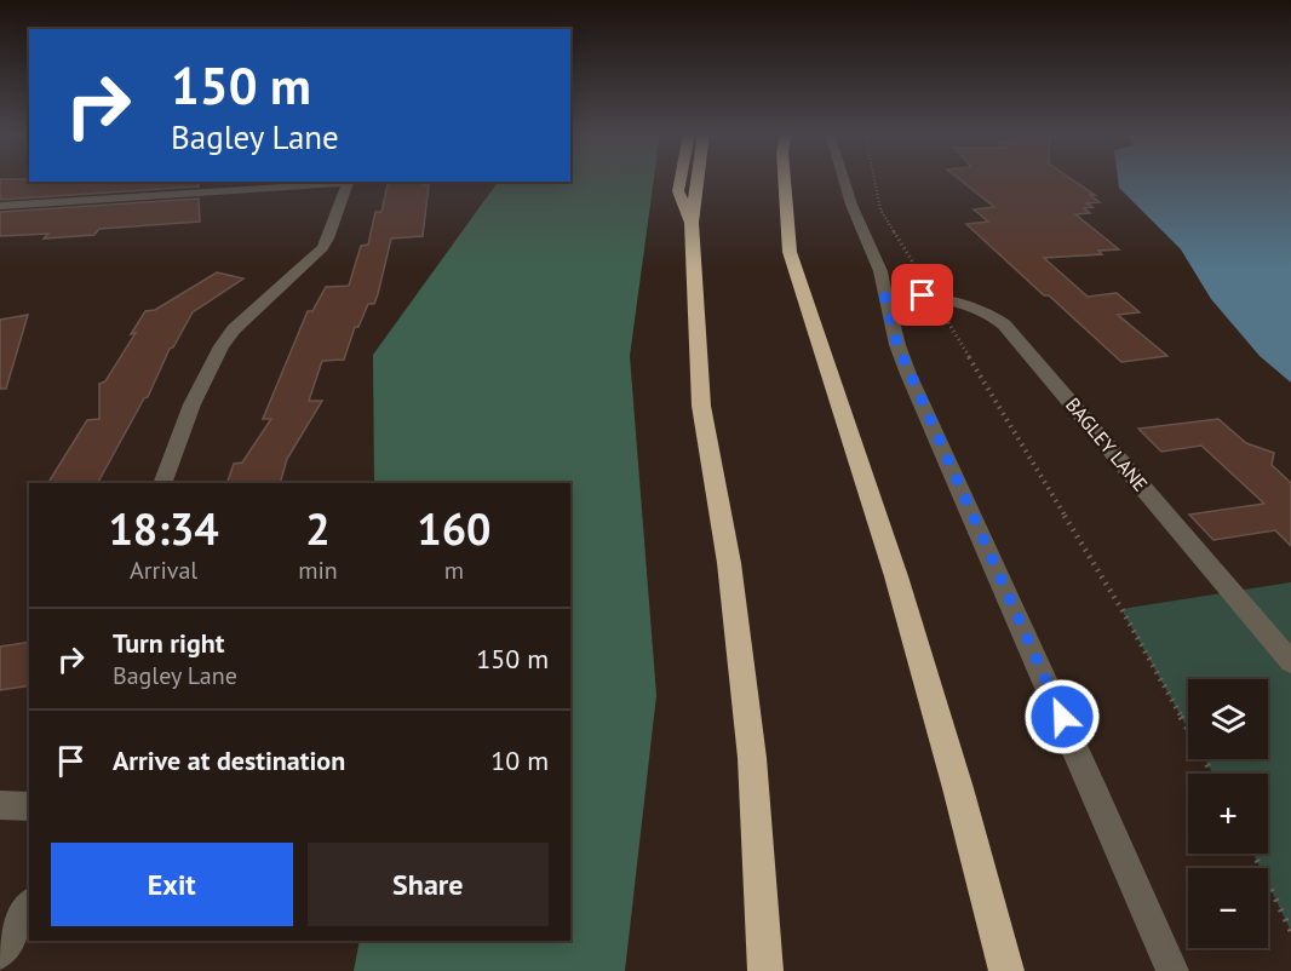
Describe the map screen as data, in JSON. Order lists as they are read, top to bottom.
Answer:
{
  "streets": {
    "street": ["BAGLEY LANE"]
  },
  "page": {
    "turn": ["150 m", "Bagley Lane"],
    "eta": [
      "18:34",
      "Arrival",
      "2",
      "min",
      "160",
      "m"
    ],
    "list": [
      {
        "name": "Turn right",
        "note": "Bagley Lane",
        "value": "150 m"
      },
      {
        "name": "Arrive at destination",
        "value": "10 m"
      }
    ],
    "map_buttons": ["+", "−"],
    "buttons": ["Exit", "Share"]
  }
}
